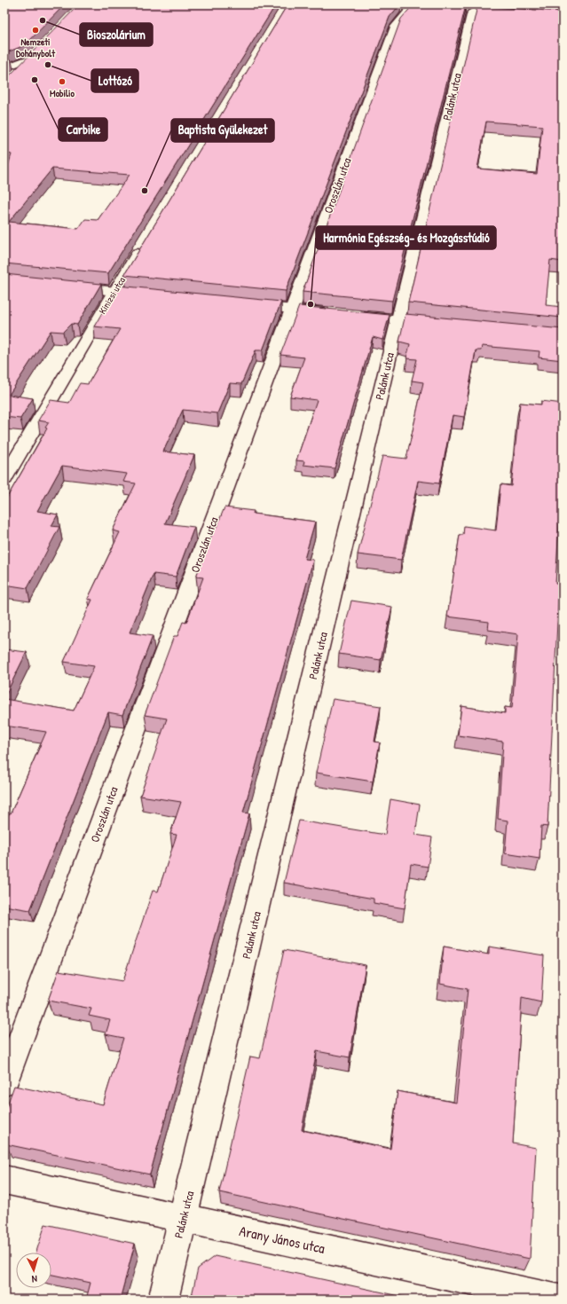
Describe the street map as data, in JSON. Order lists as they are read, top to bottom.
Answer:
{
  "streets": {
    "street": [
      "Palánk utca",
      "Oroszlán utca",
      "Kinizsi utca",
      "Arany János utca"
    ]
  },
  "crossings": [
    ["Palánk utca", "Arany János utca"]
  ],
  "places": [
    "Bioszolárium",
    "Nemzeti Dohánybolt",
    "Lottózó",
    "Carbike",
    "Mobilio",
    "Baptista Gyülekezet",
    "Harmónia Egészség- és Mozgásstúdió"
  ],
  "north": "bottom"
}
